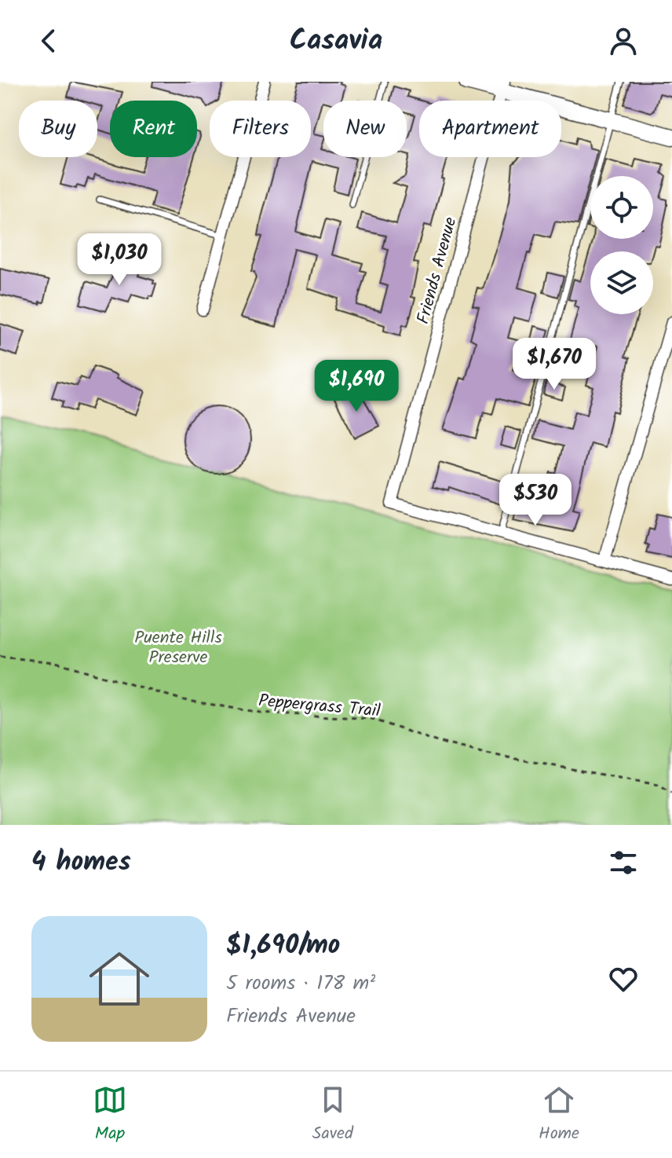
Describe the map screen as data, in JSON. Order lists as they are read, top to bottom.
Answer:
{
  "streets": {
    "street": ["Friends Avenue"],
    "path": ["Peppergrass Trail"]
  },
  "parks": ["Puente Hills Preserve"],
  "page": {
    "header": "Casavia",
    "chip": [
      "Buy",
      "Rent",
      "Filters",
      "New",
      "Apartment"
    ],
    "price": [
      "$1,030",
      "$1,670",
      "$1,690",
      "$530"
    ],
    "heading": "4 homes",
    "list": [
      {
        "name": "$1,690/mo",
        "note": "5 rooms · 178 m² · Friends Avenue"
      }
    ],
    "tabs": ["Map", "Saved", "Home"]
  }
}
